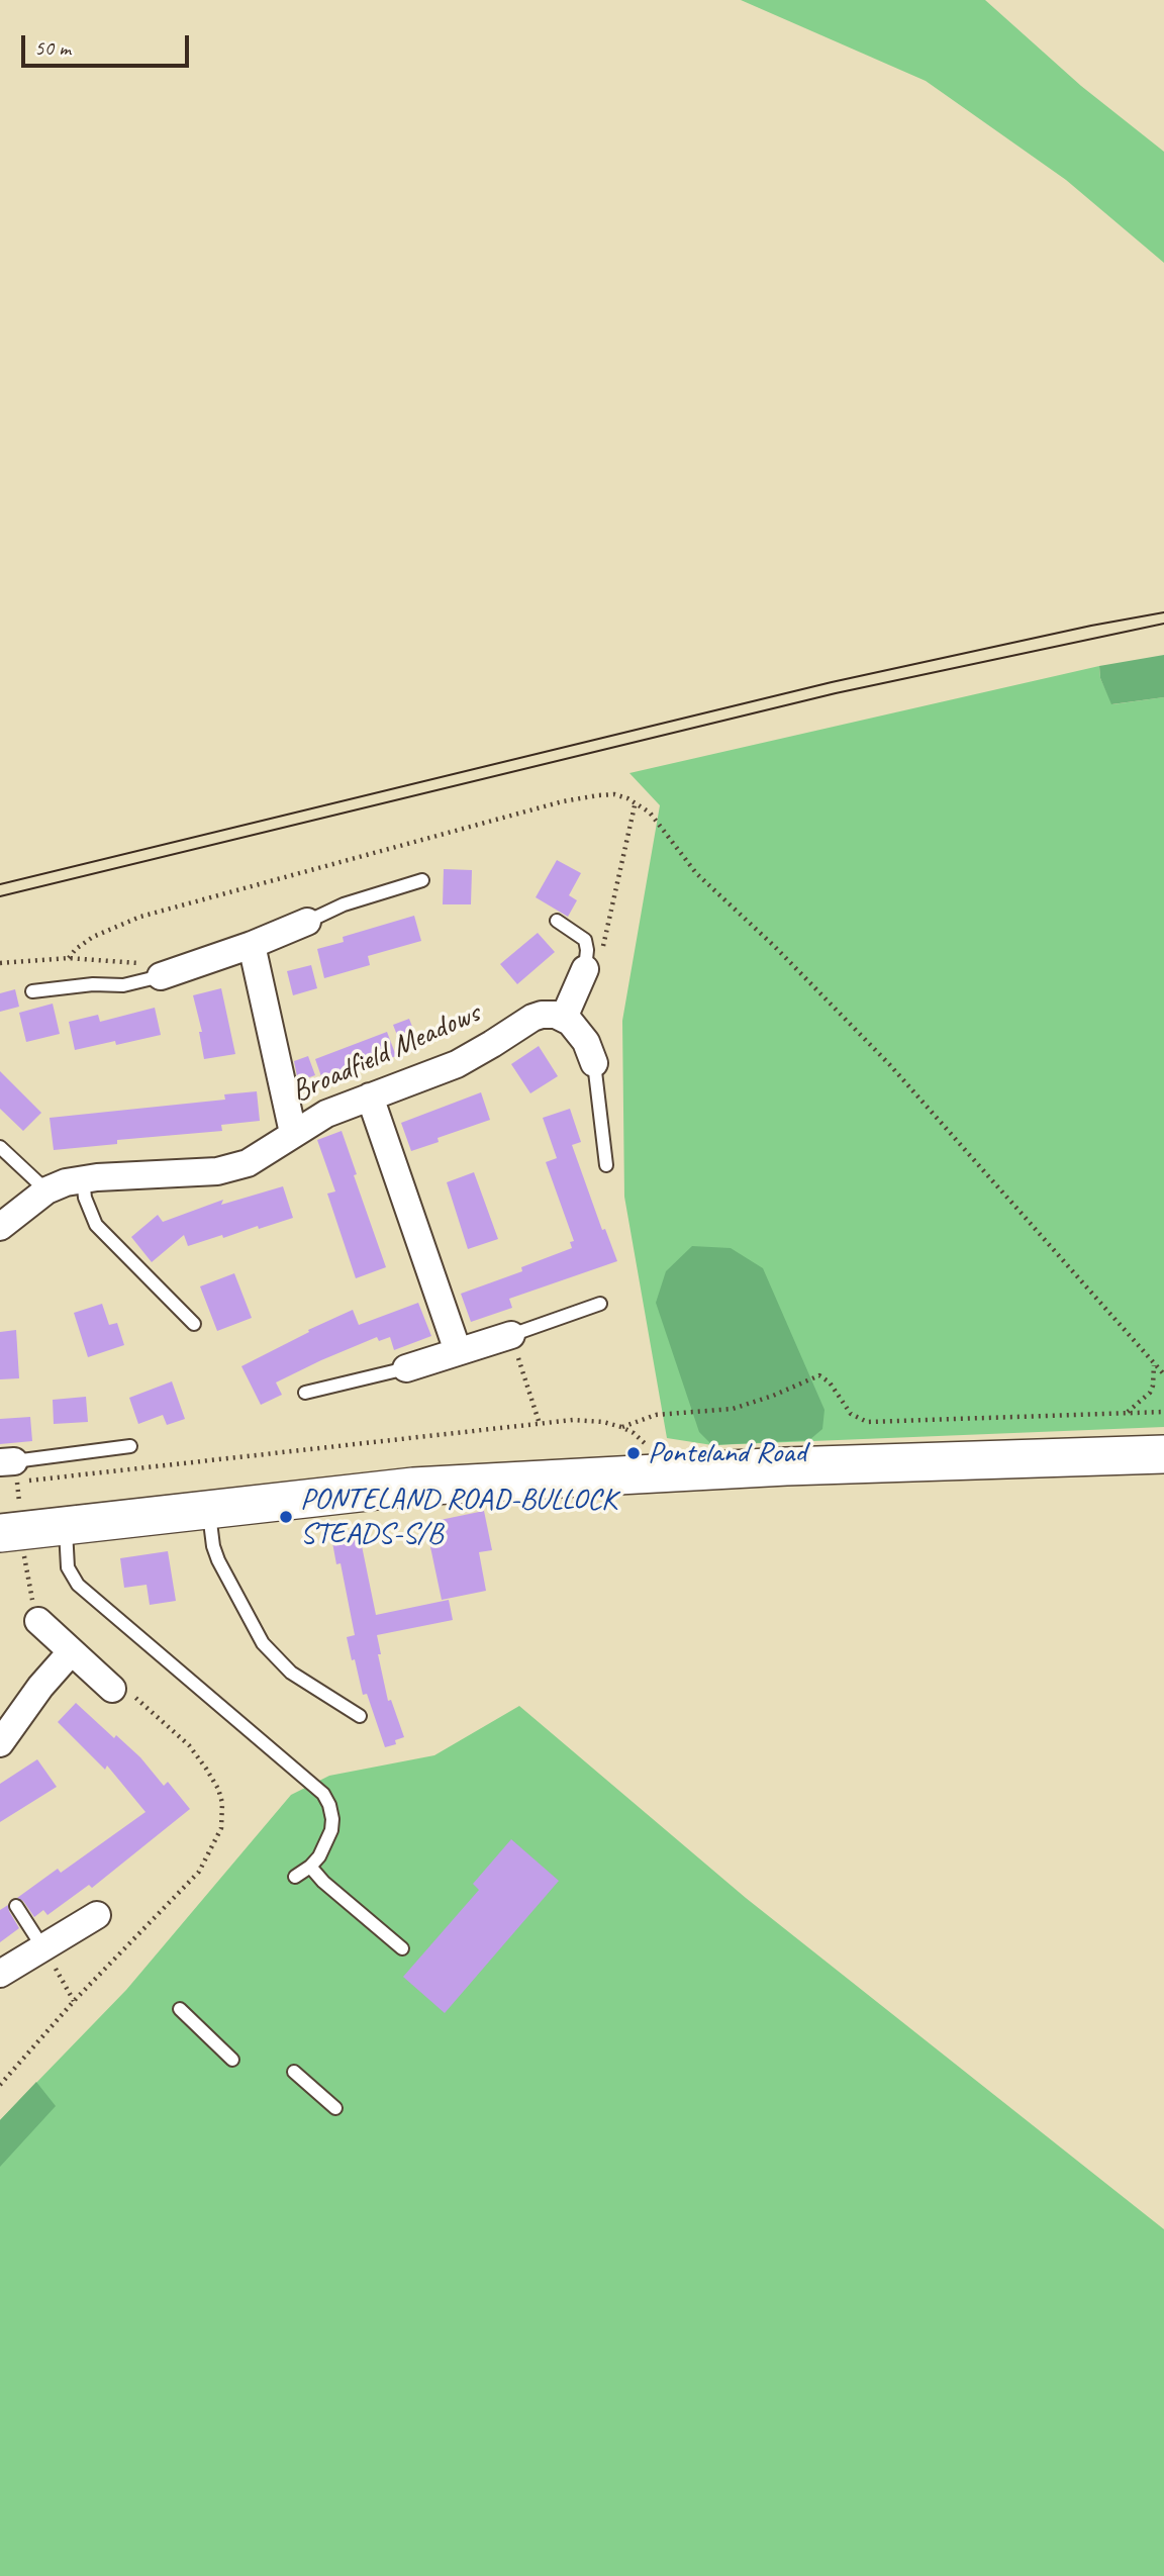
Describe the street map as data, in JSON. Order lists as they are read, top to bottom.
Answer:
{
  "streets": {
    "street": ["Broadfield Meadows"]
  },
  "places": ["Ponteland Road", "PONTELAND ROAD-BULLOCK STEADS-S/B"],
  "scale_bar": "50 m"
}
